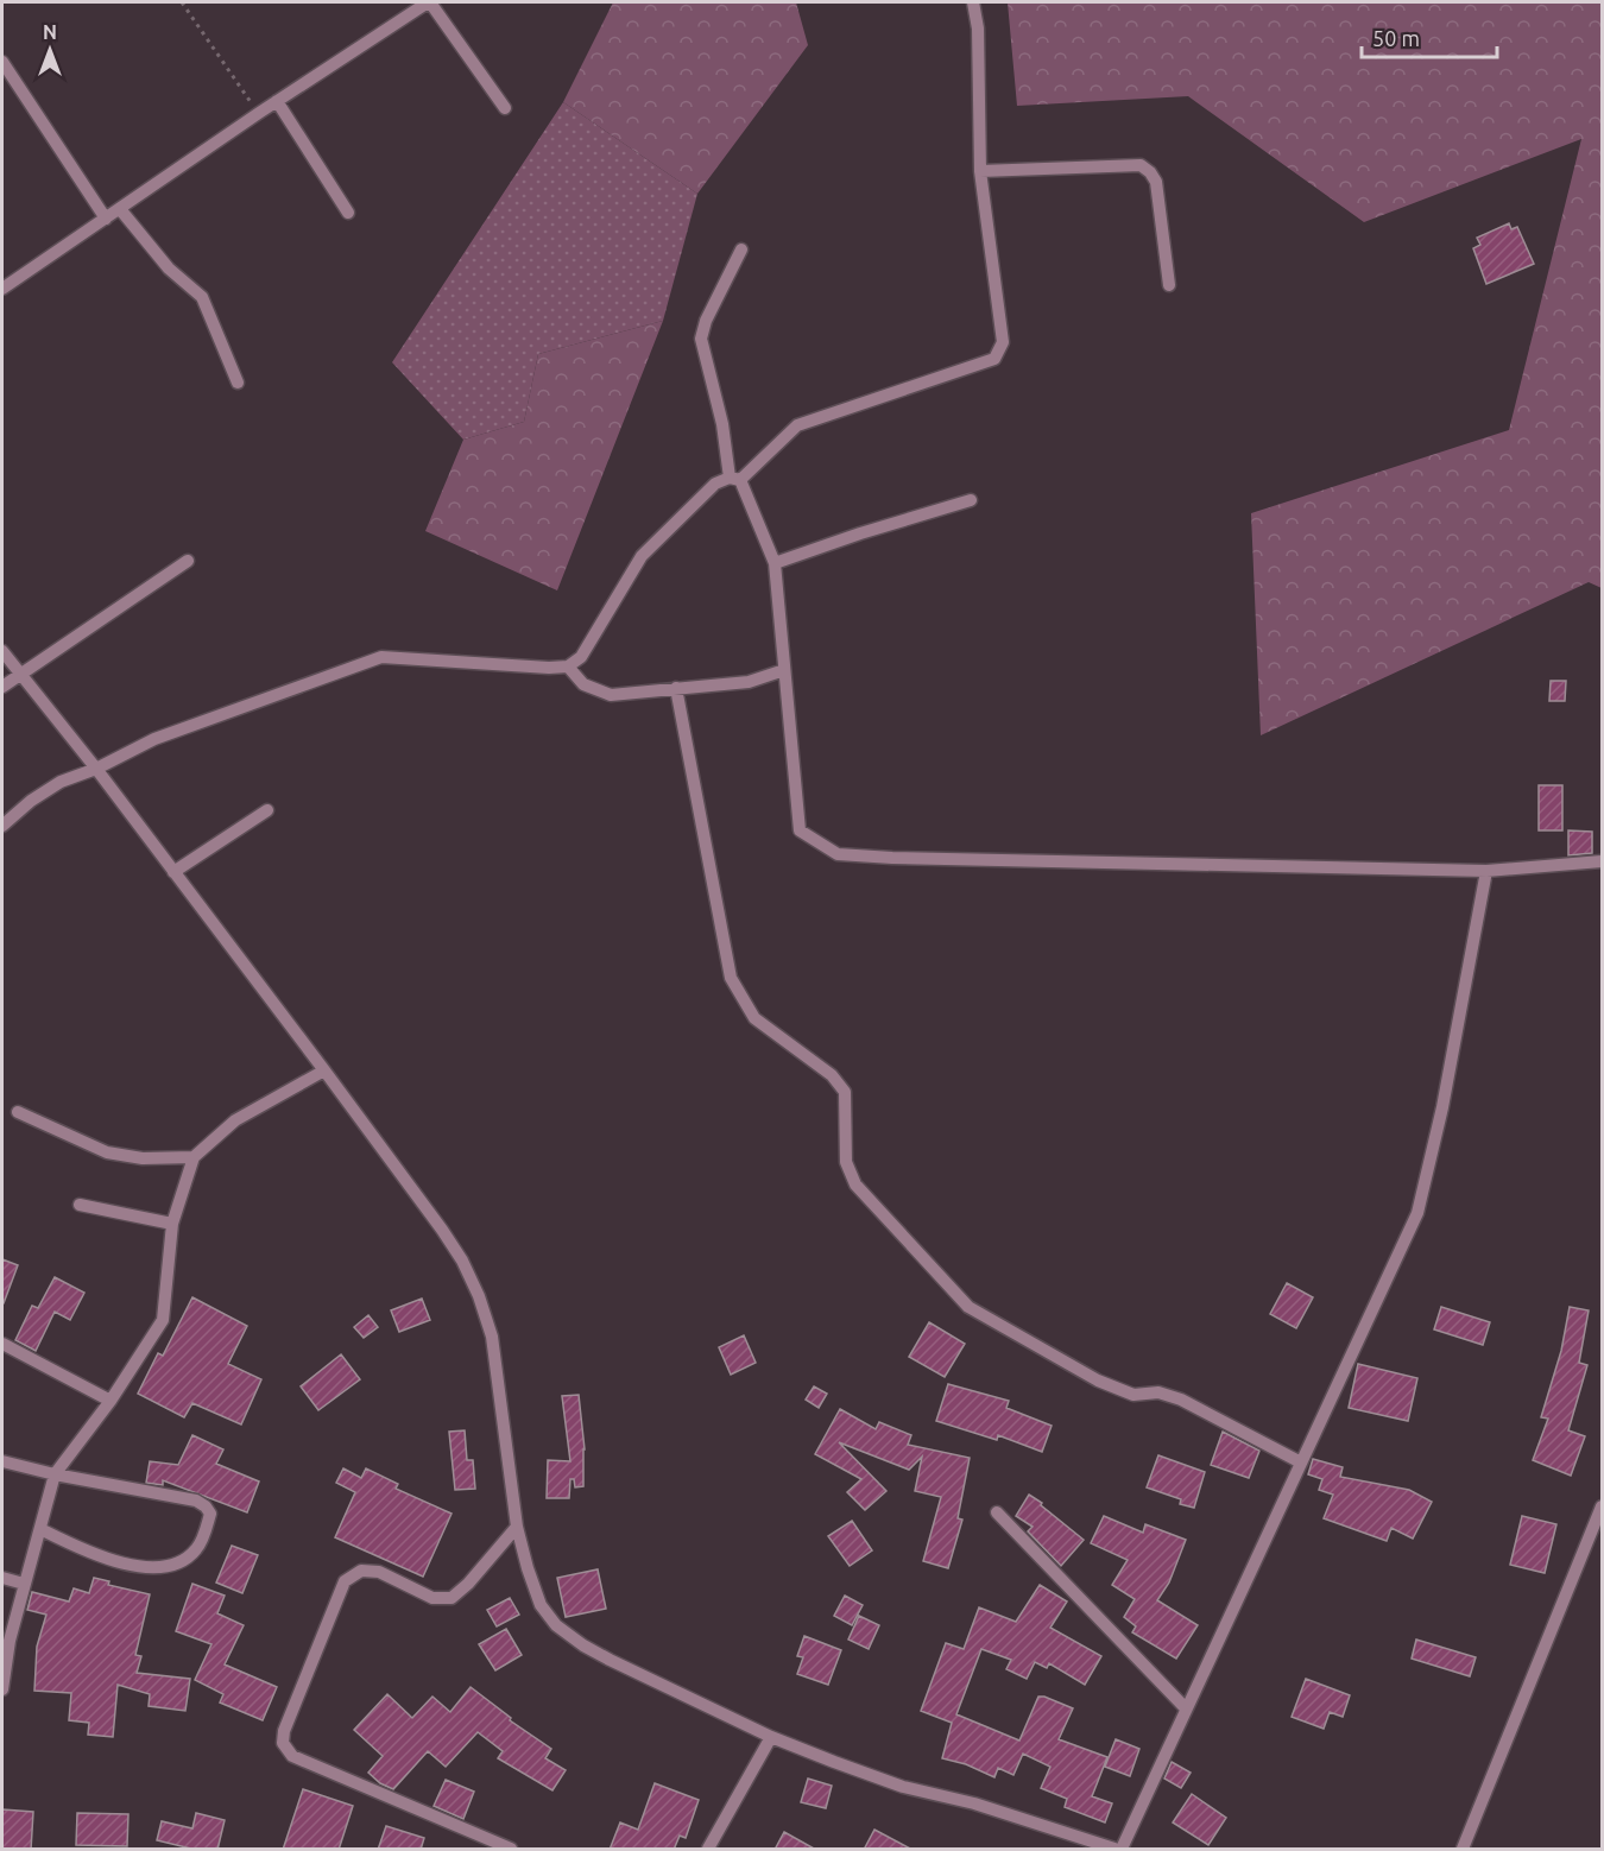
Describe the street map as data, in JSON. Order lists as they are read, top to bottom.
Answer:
{
  "scale_bar": "50 m",
  "north": "top"
}
